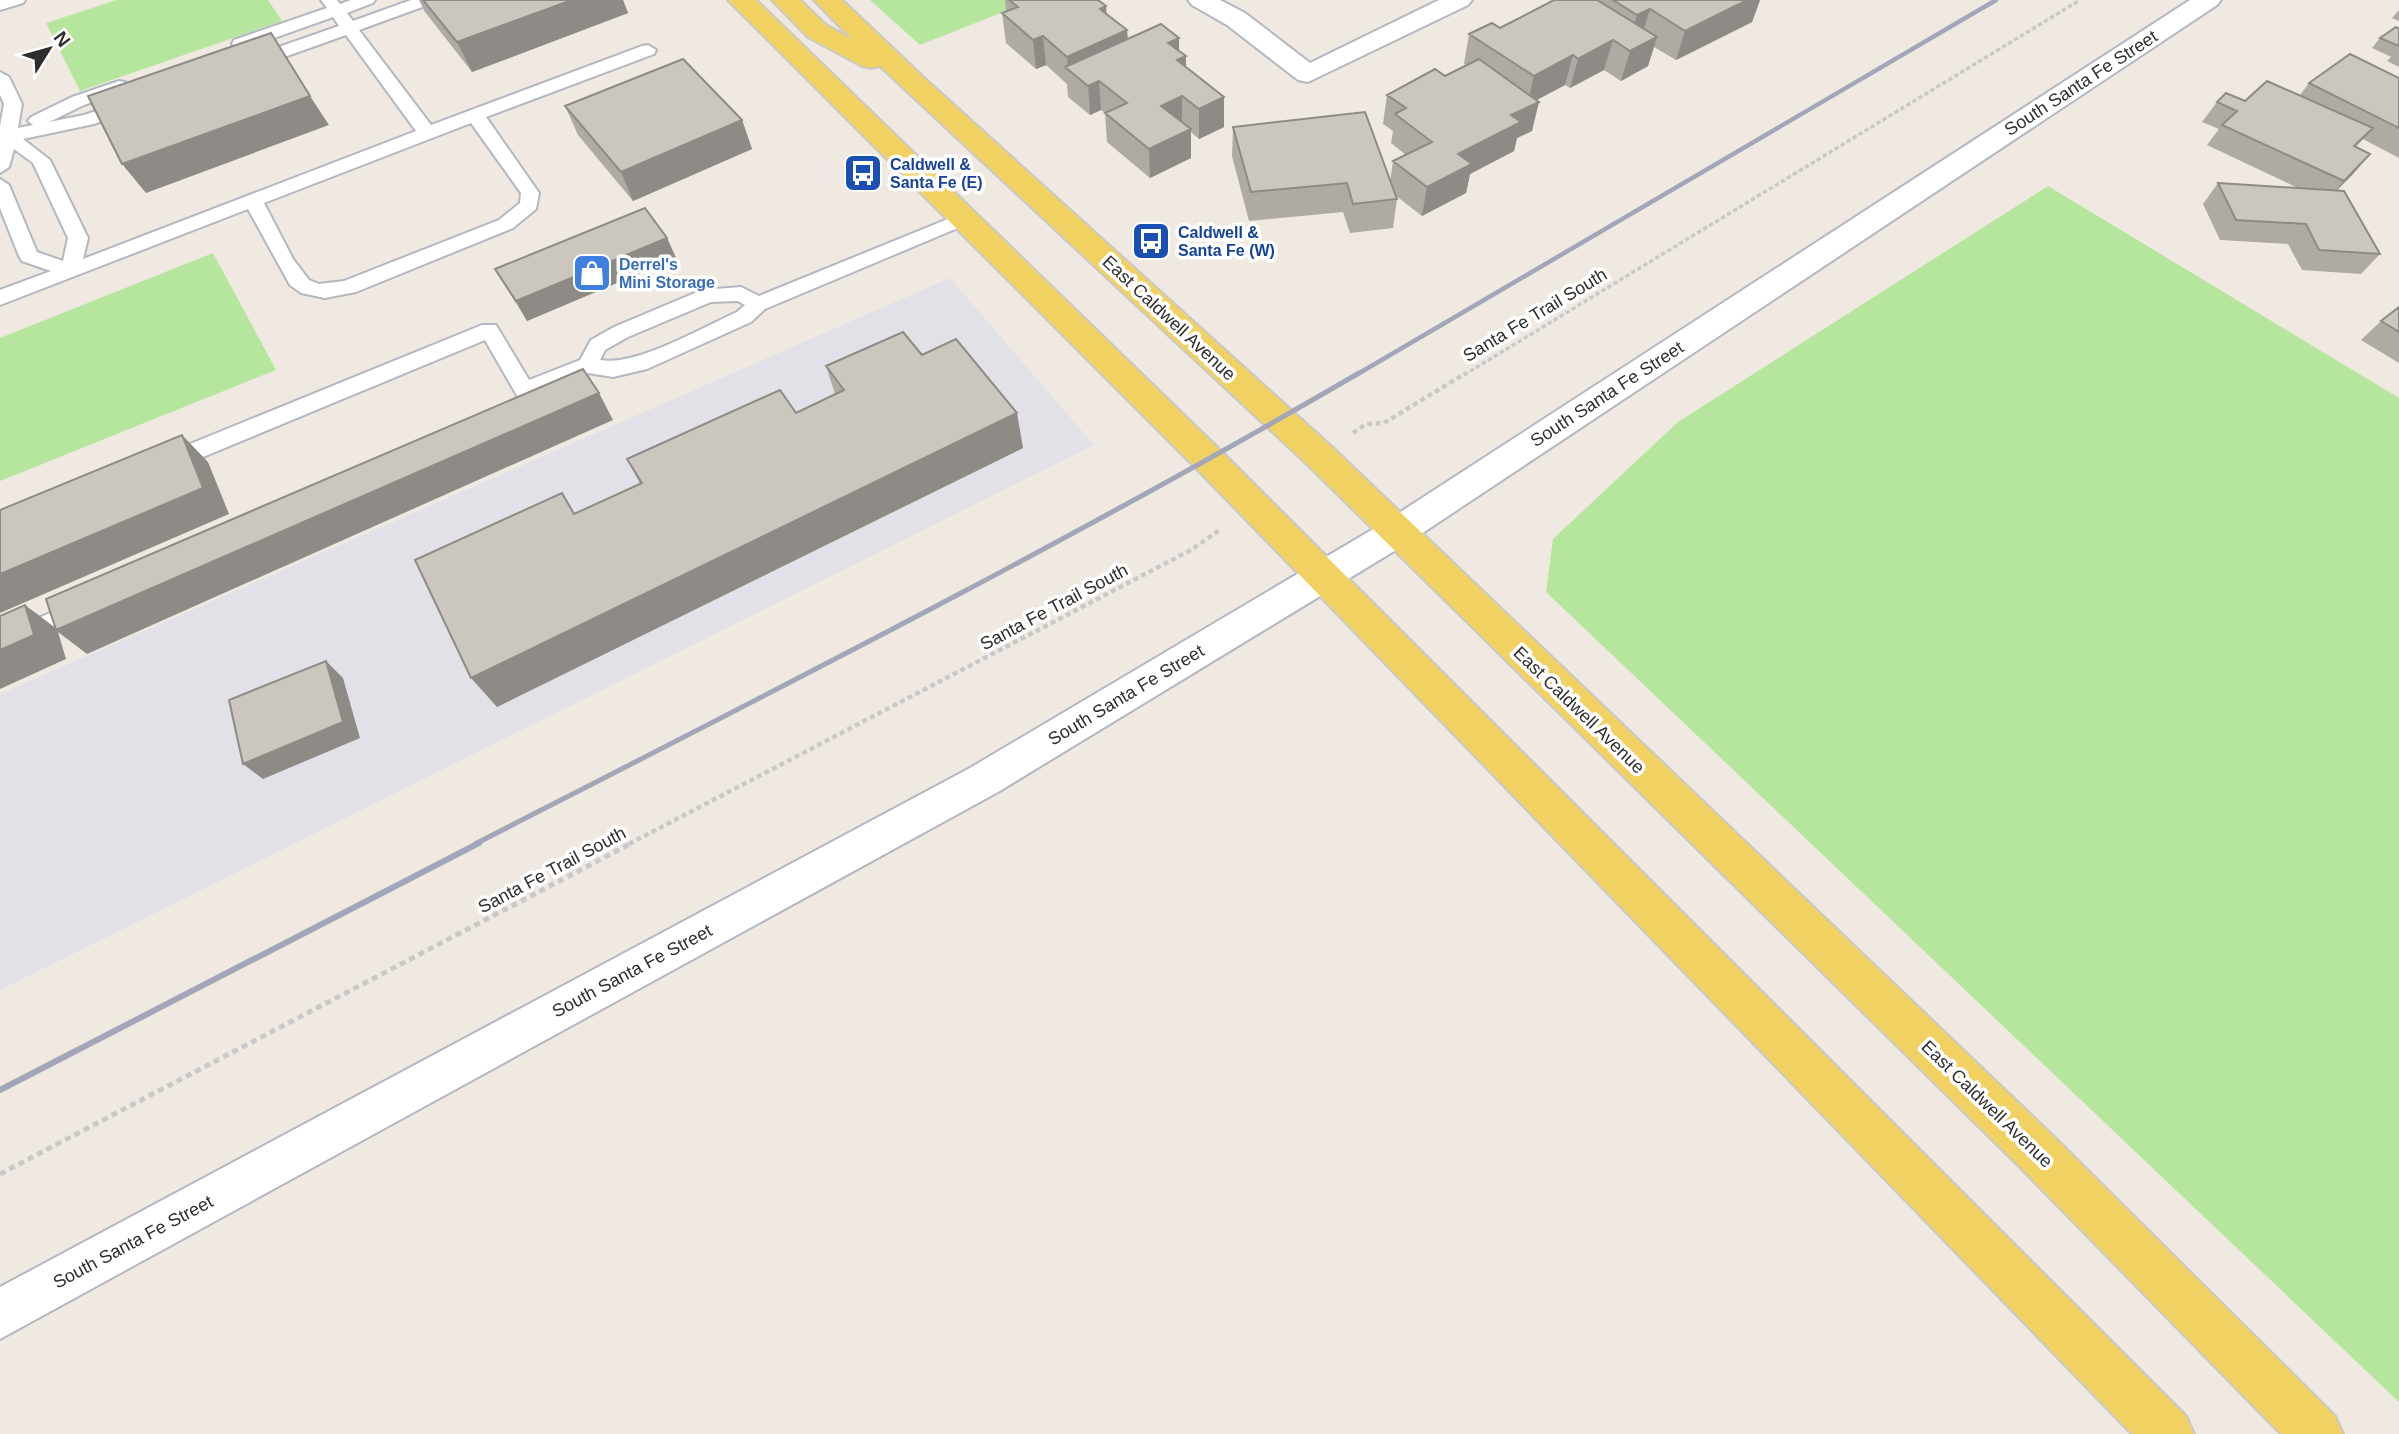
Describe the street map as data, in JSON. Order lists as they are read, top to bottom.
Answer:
{
  "streets": {
    "main road": ["East Caldwell Avenue"],
    "street": ["South Santa Fe Street"],
    "path": ["Santa Fe Trail South"]
  },
  "crossings": [
    ["South Santa Fe Street", "East Caldwell Avenue"],
    ["Santa Fe Trail South", "East Caldwell Avenue"]
  ],
  "places": {
    "bus stop": ["Caldwell & Santa Fe (E)", "Caldwell & Santa Fe (W)"],
    "shop": ["Derrel's Mini Storage"]
  },
  "north": "top right"
}
